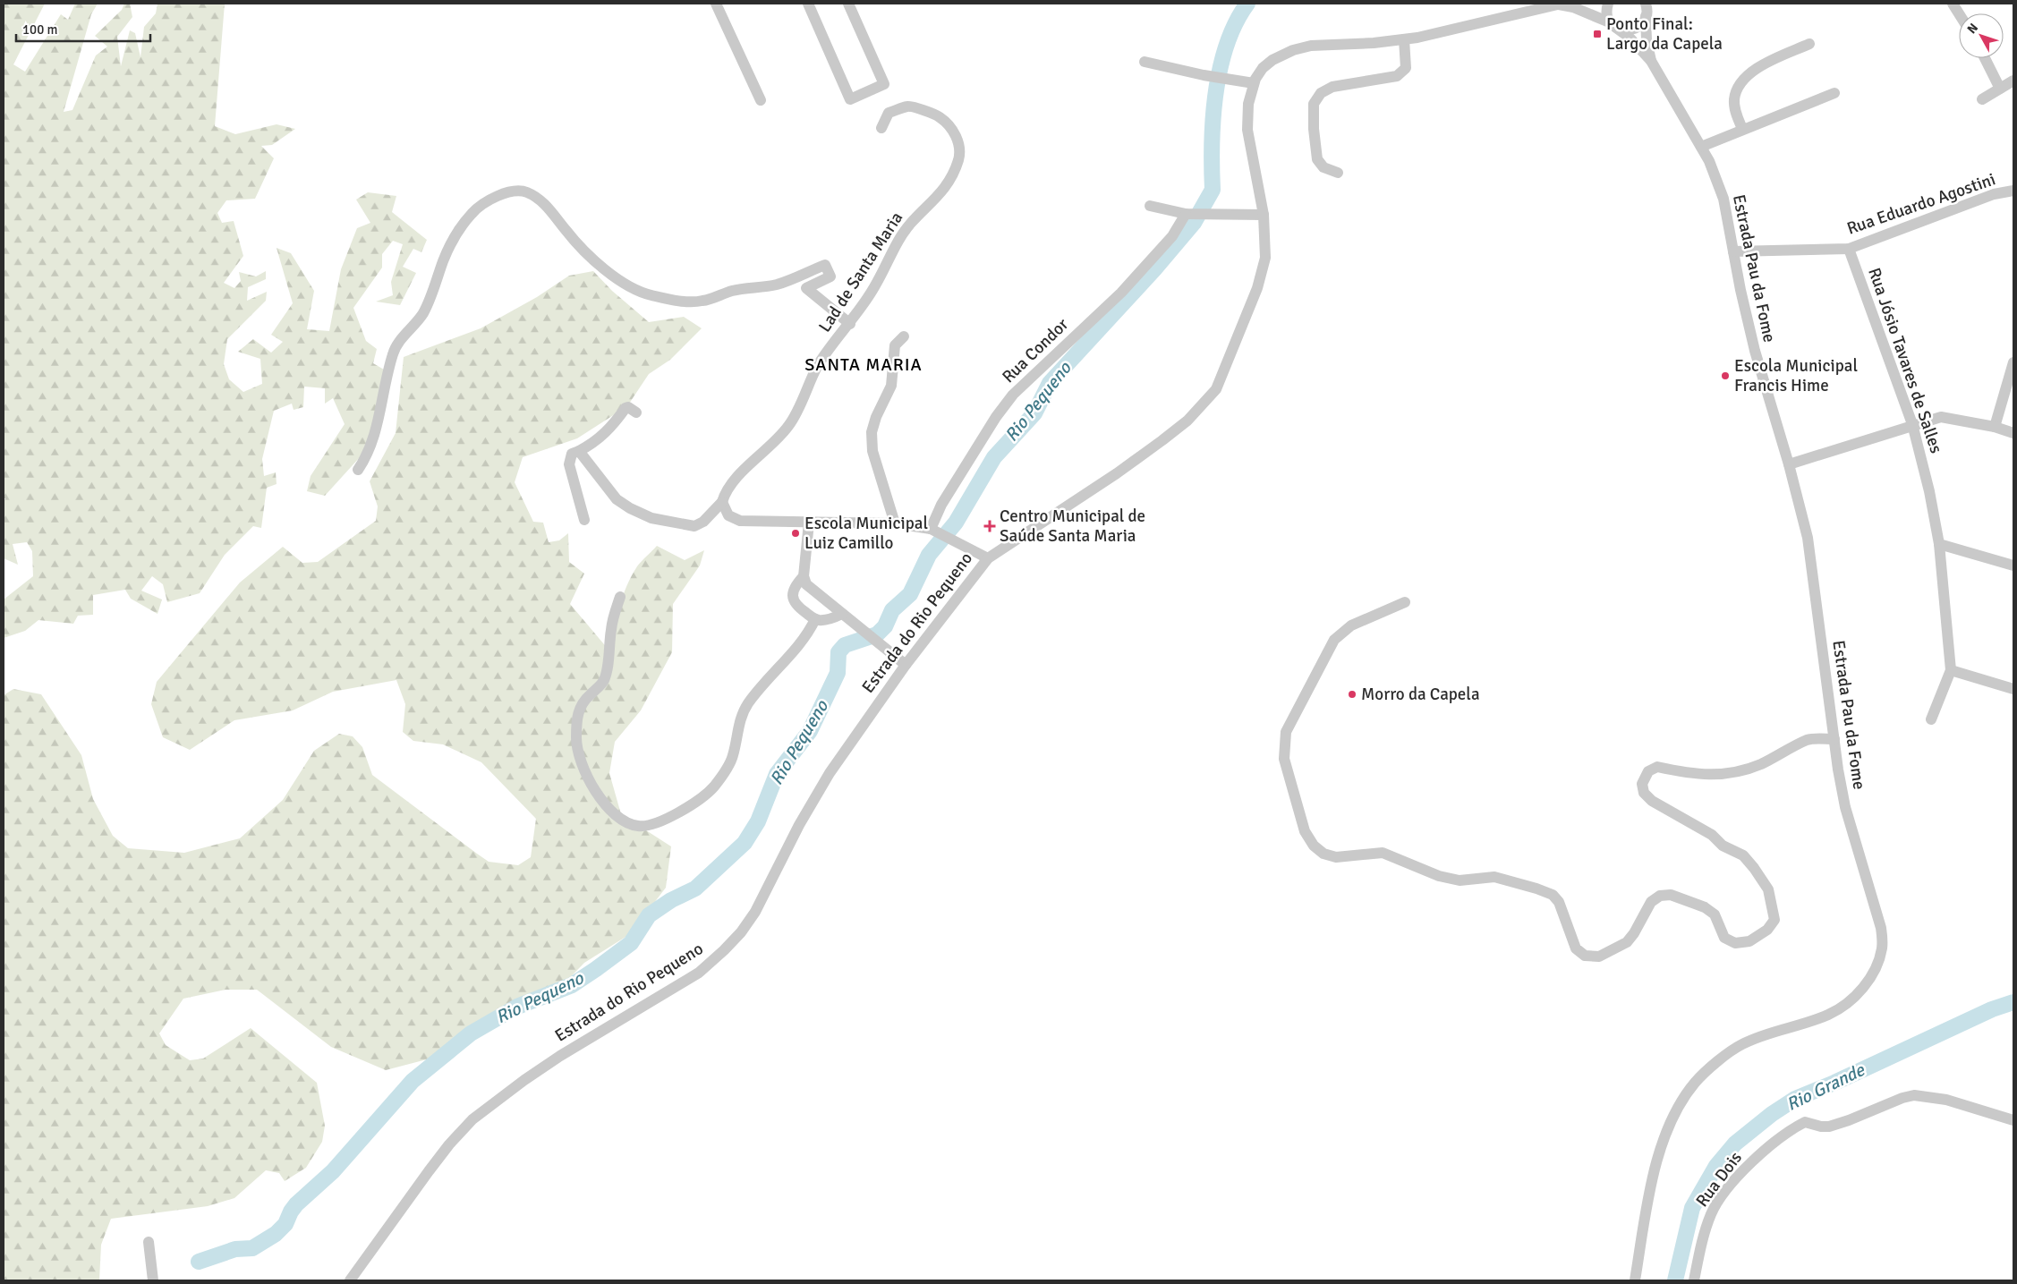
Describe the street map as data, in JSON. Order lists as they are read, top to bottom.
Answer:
{
  "streets": {
    "street": [
      "Rua Eduardo Agostini",
      "Estrada Pau da Fome",
      "Lad de Santa Maria",
      "Rua Condor",
      "Rua Jósio Tavares de Salles",
      "Estrada do Rio Pequeno",
      "Rua Dois"
    ]
  },
  "crossings": [
    ["Rua Eduardo Agostini", "Estrada Pau da Fome"],
    ["Rua Eduardo Agostini", "Rua Jósio Tavares de Salles"],
    ["Estrada Pau da Fome", "Estrada do Rio Pequeno"]
  ],
  "districts": ["SANTA MARIA"],
  "water": ["Rio Pequeno", "Rio Grande"],
  "places": {
    "transit": ["Ponto Final: Largo da Capela"],
    "other": ["Escola Municipal Francis Hime", "Escola Municipal Luiz Camillo", "Morro da Capela"],
    "health": ["Centro Municipal de Saúde Santa Maria"]
  },
  "scale_bar": "100 m",
  "north": "top left"
}
